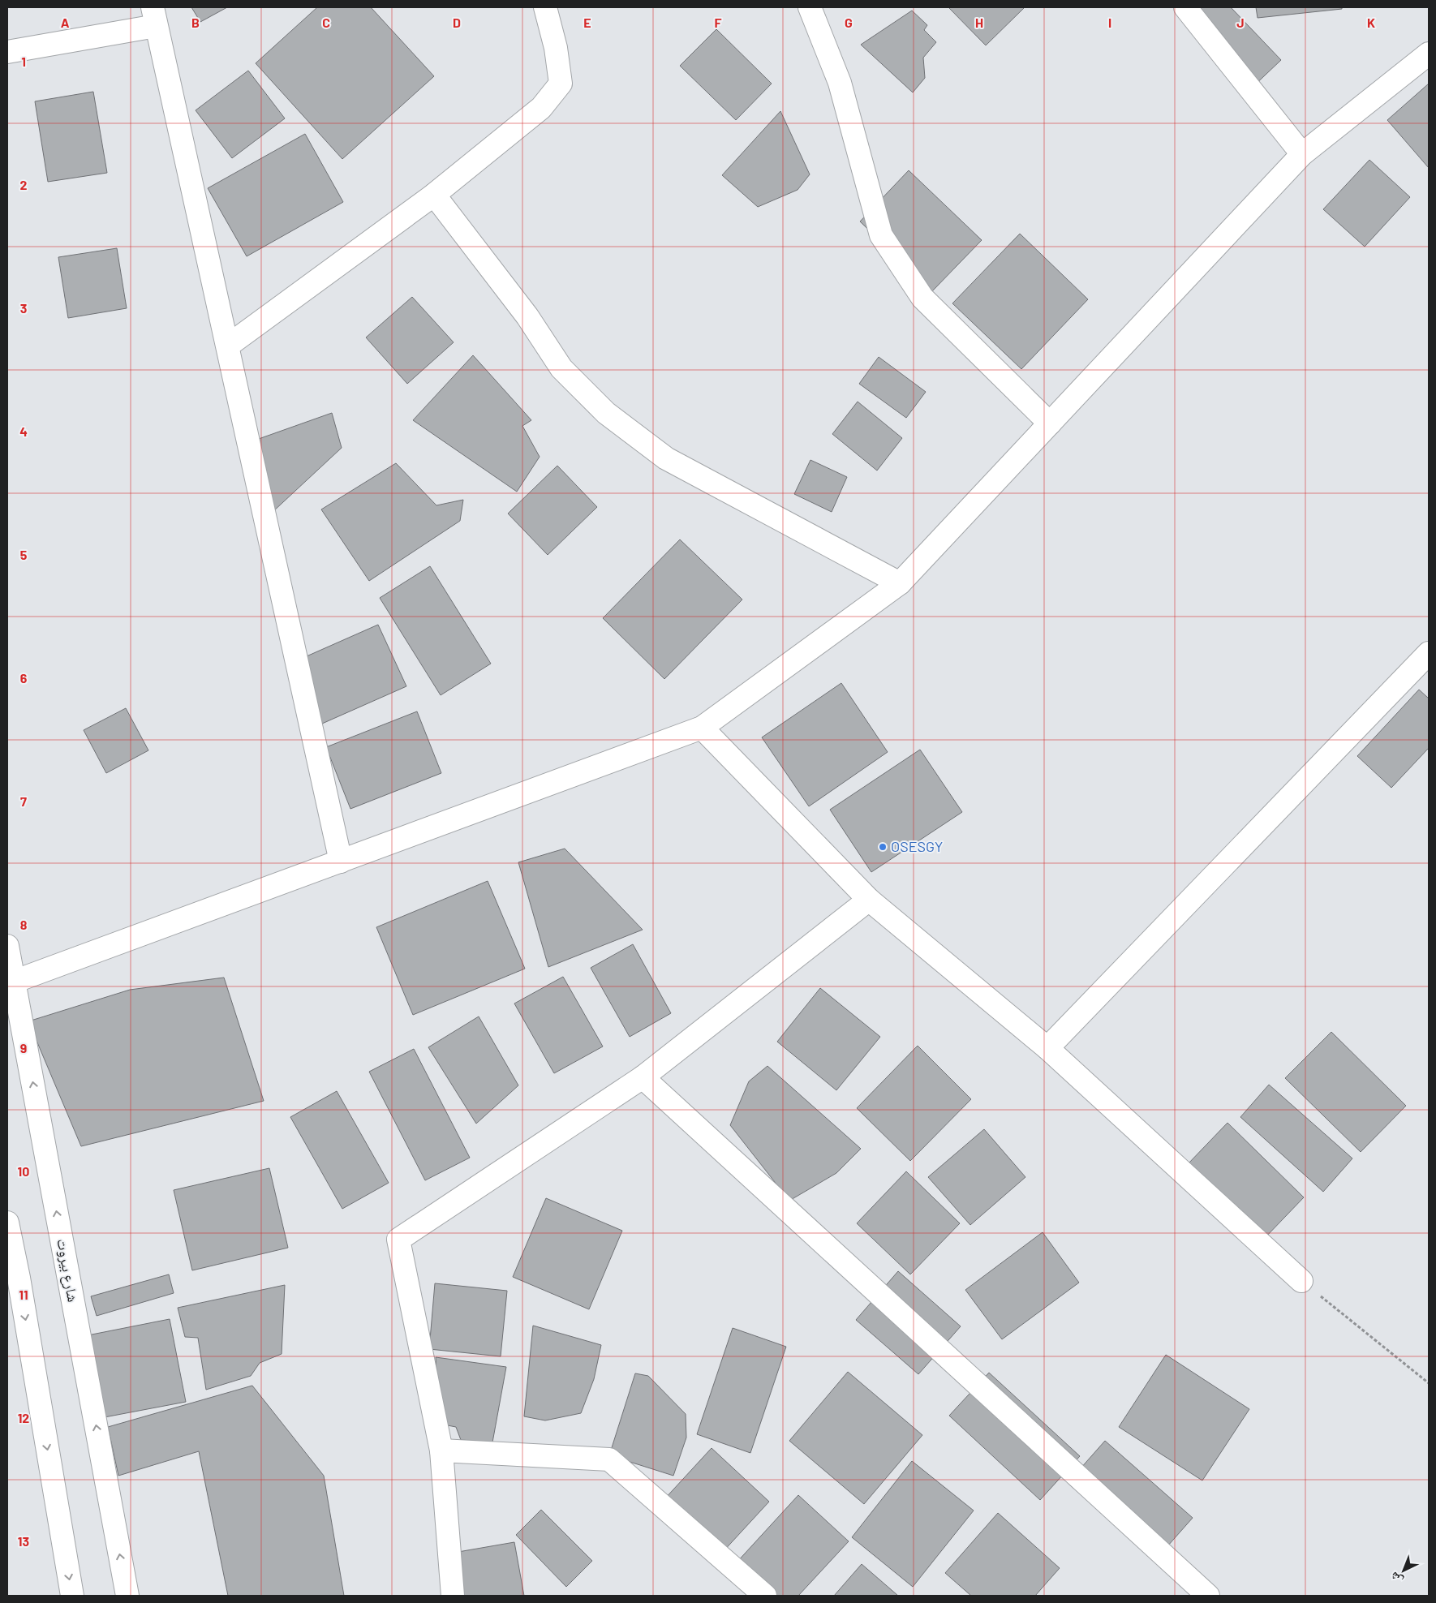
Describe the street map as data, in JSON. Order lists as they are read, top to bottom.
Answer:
{
  "streets": {
    "street": ["شارع بيروت"]
  },
  "places": ["OSESGY"],
  "north": "bottom left",
  "grid": {
    "columns": [
      "A",
      "B",
      "C",
      "D",
      "E",
      "F",
      "G",
      "H",
      "I",
      "J",
      "K"
    ],
    "rows": [
      "1",
      "2",
      "3",
      "4",
      "5",
      "6",
      "7",
      "8",
      "9",
      "10",
      "11",
      "12",
      "13"
    ]
  }
}
